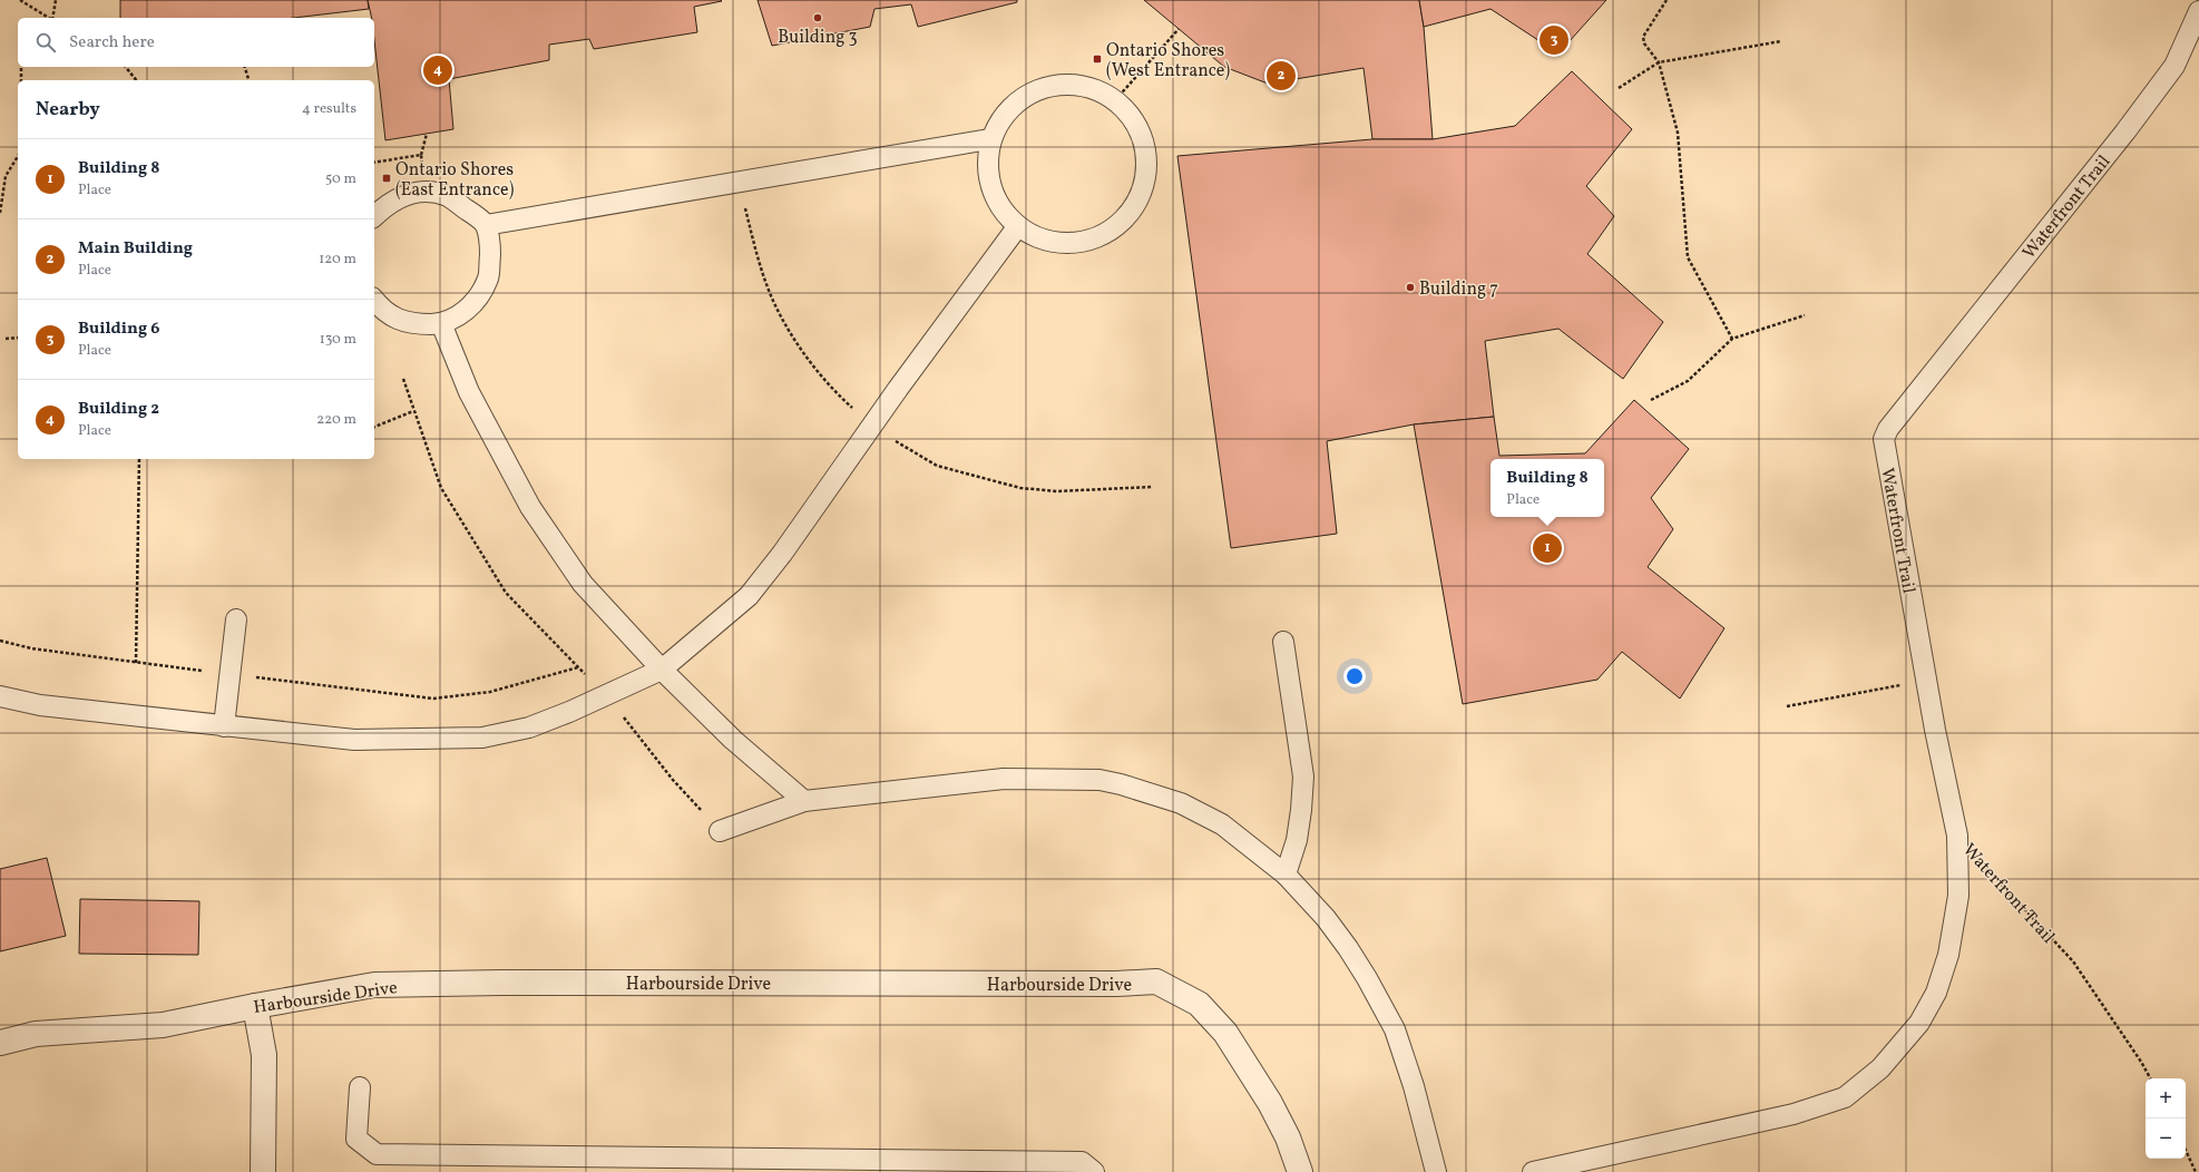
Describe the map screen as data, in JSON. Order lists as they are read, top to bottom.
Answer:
{
  "streets": {
    "street": ["Harbourside Drive"],
    "lane": ["Waterfront Trail"]
  },
  "places": {
    "other": ["Building 3", "Building 7"],
    "transit": ["Ontario Shores (West Entrance)", "Ontario Shores (East Entrance)"]
  },
  "page": {
    "search": "Search here",
    "pins": [
      "3",
      "4",
      "2",
      "1"
    ],
    "heading": ["Nearby", "4 results"],
    "list": [
      {
        "mark": "1",
        "name": "Building 8",
        "note": "Place",
        "value": "50 m"
      },
      {
        "mark": "2",
        "name": "Main Building",
        "note": "Place",
        "value": "120 m"
      },
      {
        "mark": "3",
        "name": "Building 6",
        "note": "Place",
        "value": "130 m"
      },
      {
        "mark": "4",
        "name": "Building 2",
        "note": "Place",
        "value": "220 m"
      }
    ],
    "popup": ["Building 8", "Place"],
    "map_buttons": ["+", "−"]
  }
}
